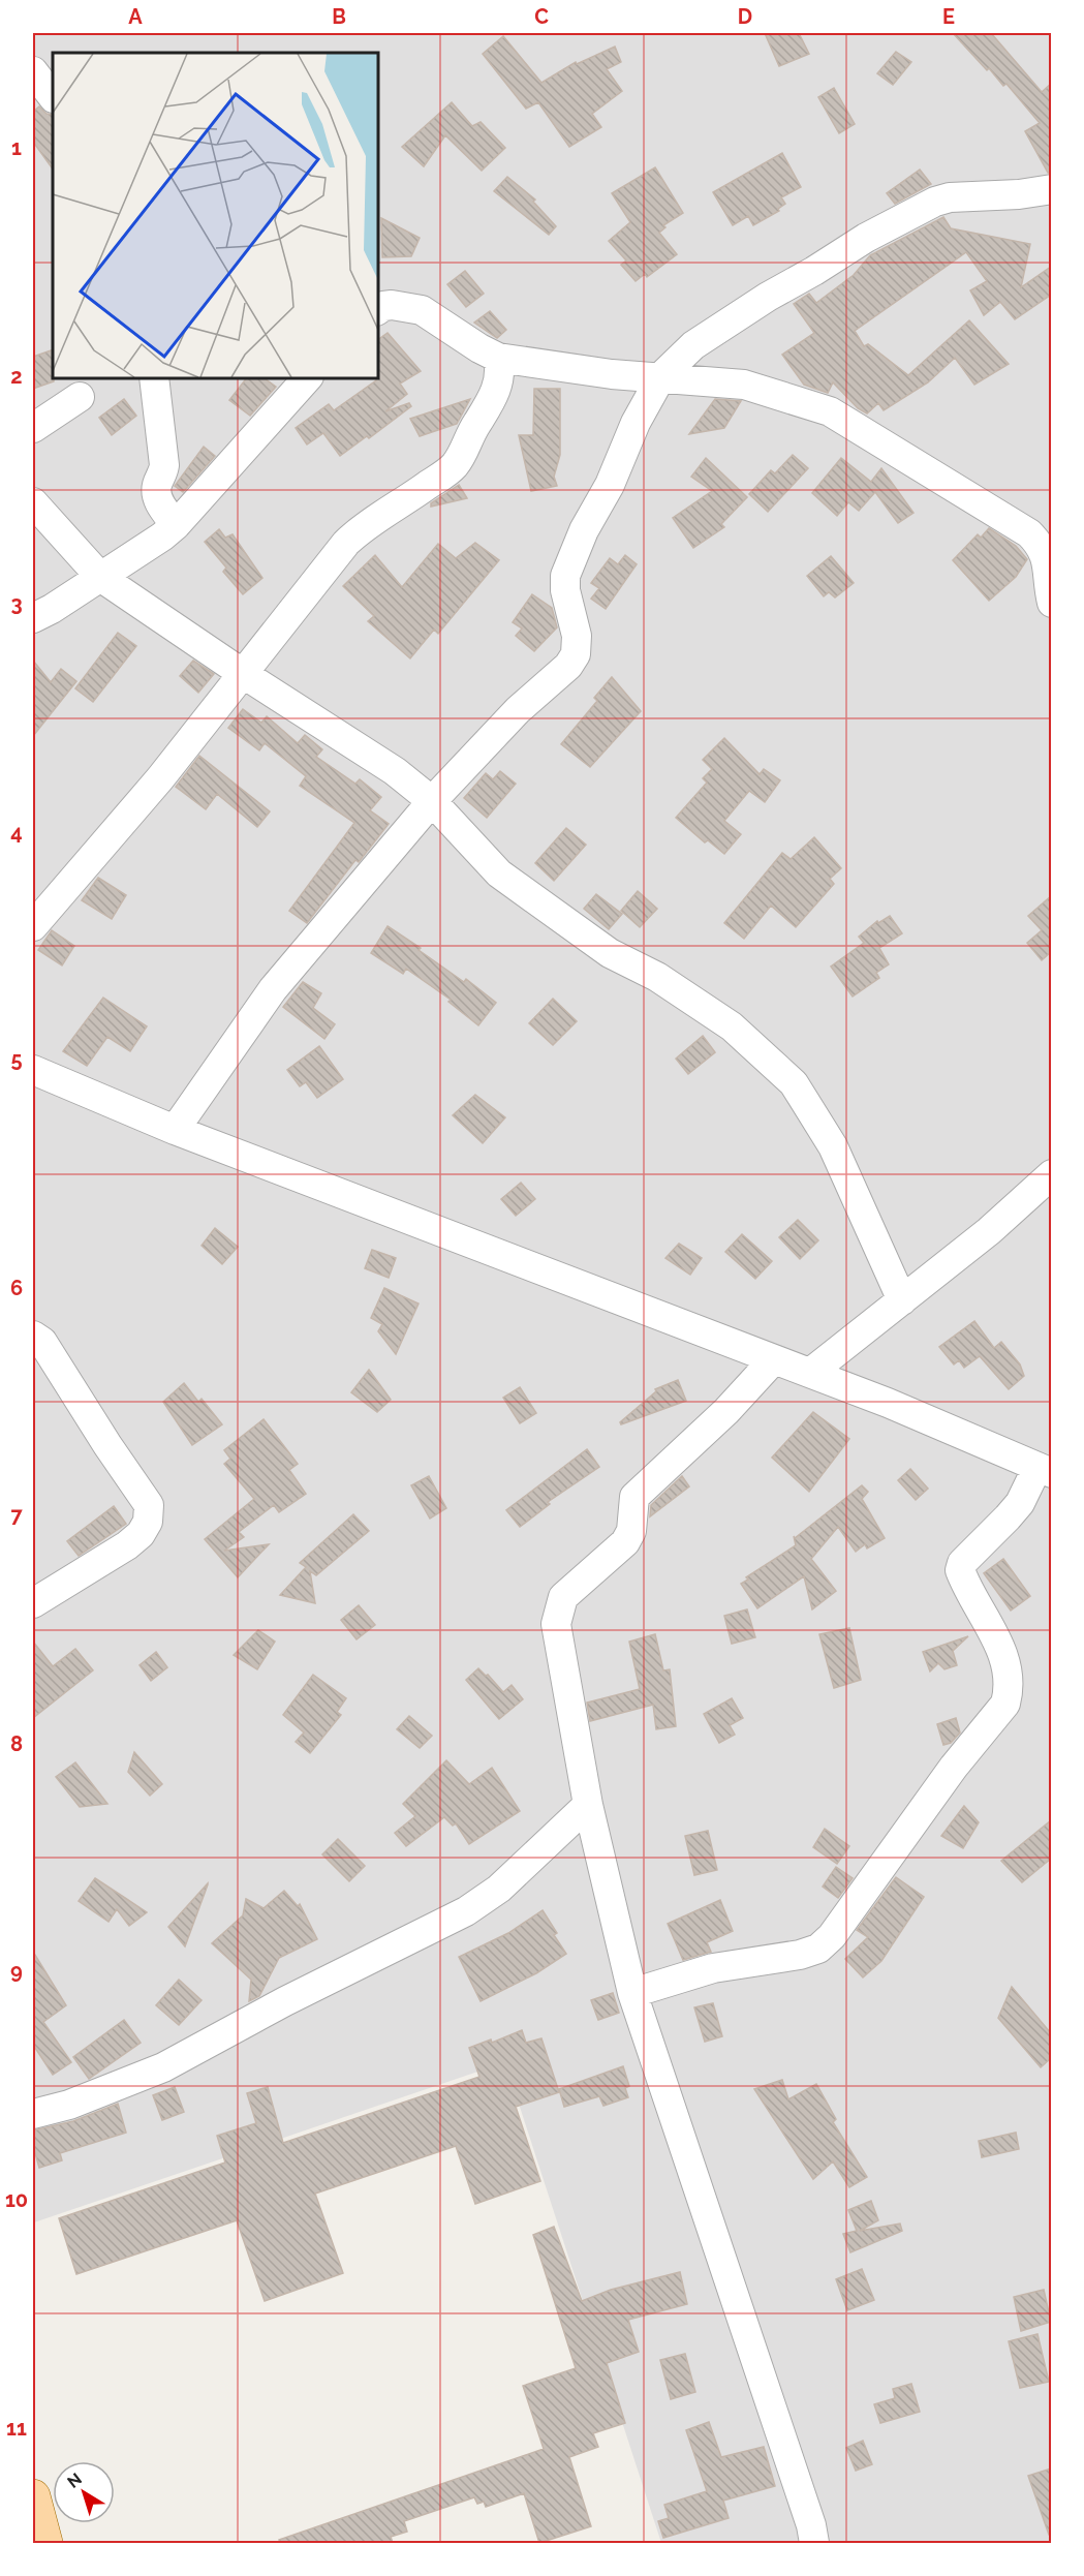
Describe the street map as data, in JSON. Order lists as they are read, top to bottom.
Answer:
{
  "north": "top left",
  "grid": {
    "columns": [
      "A",
      "B",
      "C",
      "D",
      "E"
    ],
    "rows": [
      "1",
      "2",
      "3",
      "4",
      "5",
      "6",
      "7",
      "8",
      "9",
      "10",
      "11"
    ]
  }
}
